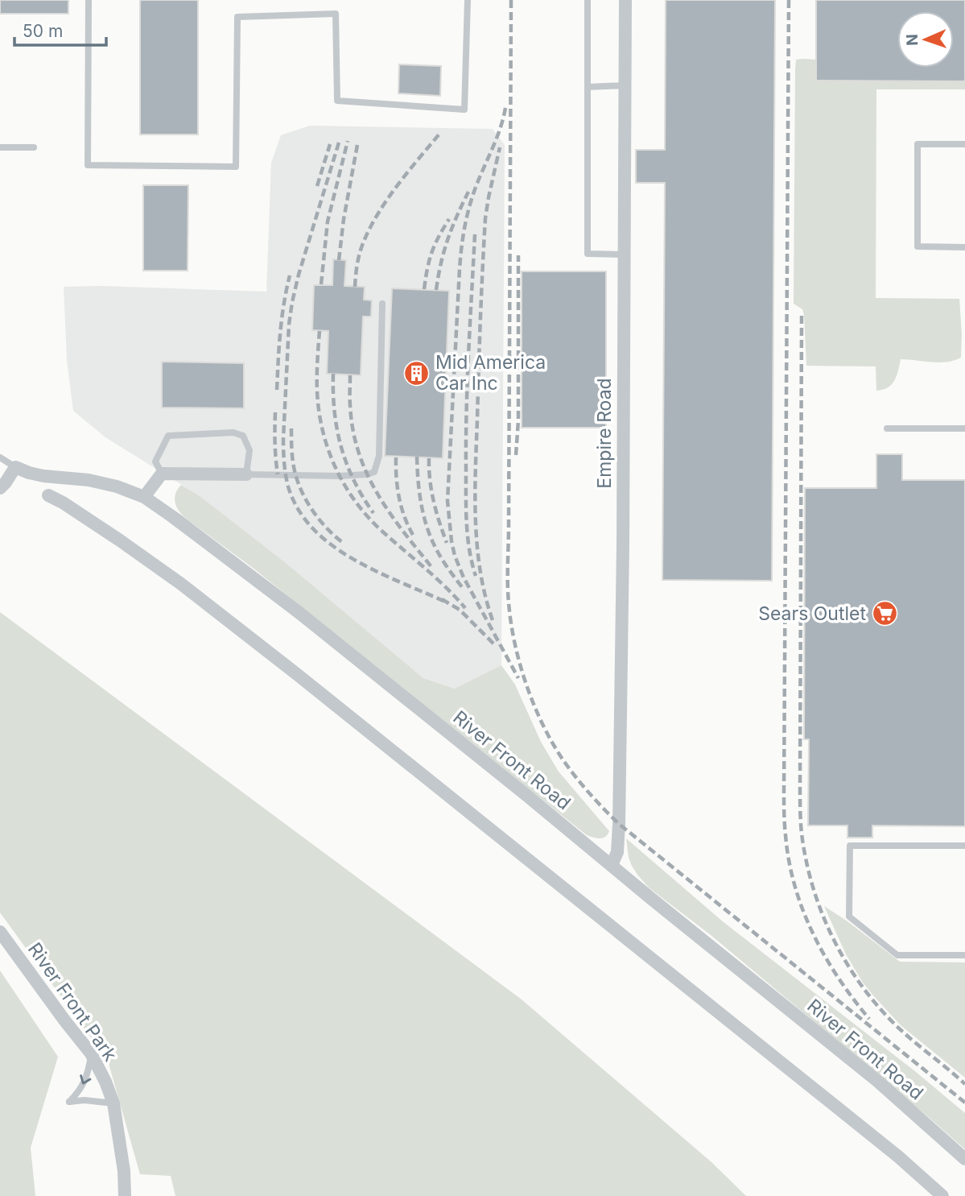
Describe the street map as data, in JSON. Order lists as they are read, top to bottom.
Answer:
{
  "streets": {
    "street": ["Empire Road", "River Front Road", "River Front Park"]
  },
  "crossings": [
    ["Empire Road", "River Front Road"]
  ],
  "places": {
    "building": ["Mid America Car Inc"],
    "supermarket": ["Sears Outlet"]
  },
  "scale_bar": "50 m",
  "north": "left"
}
